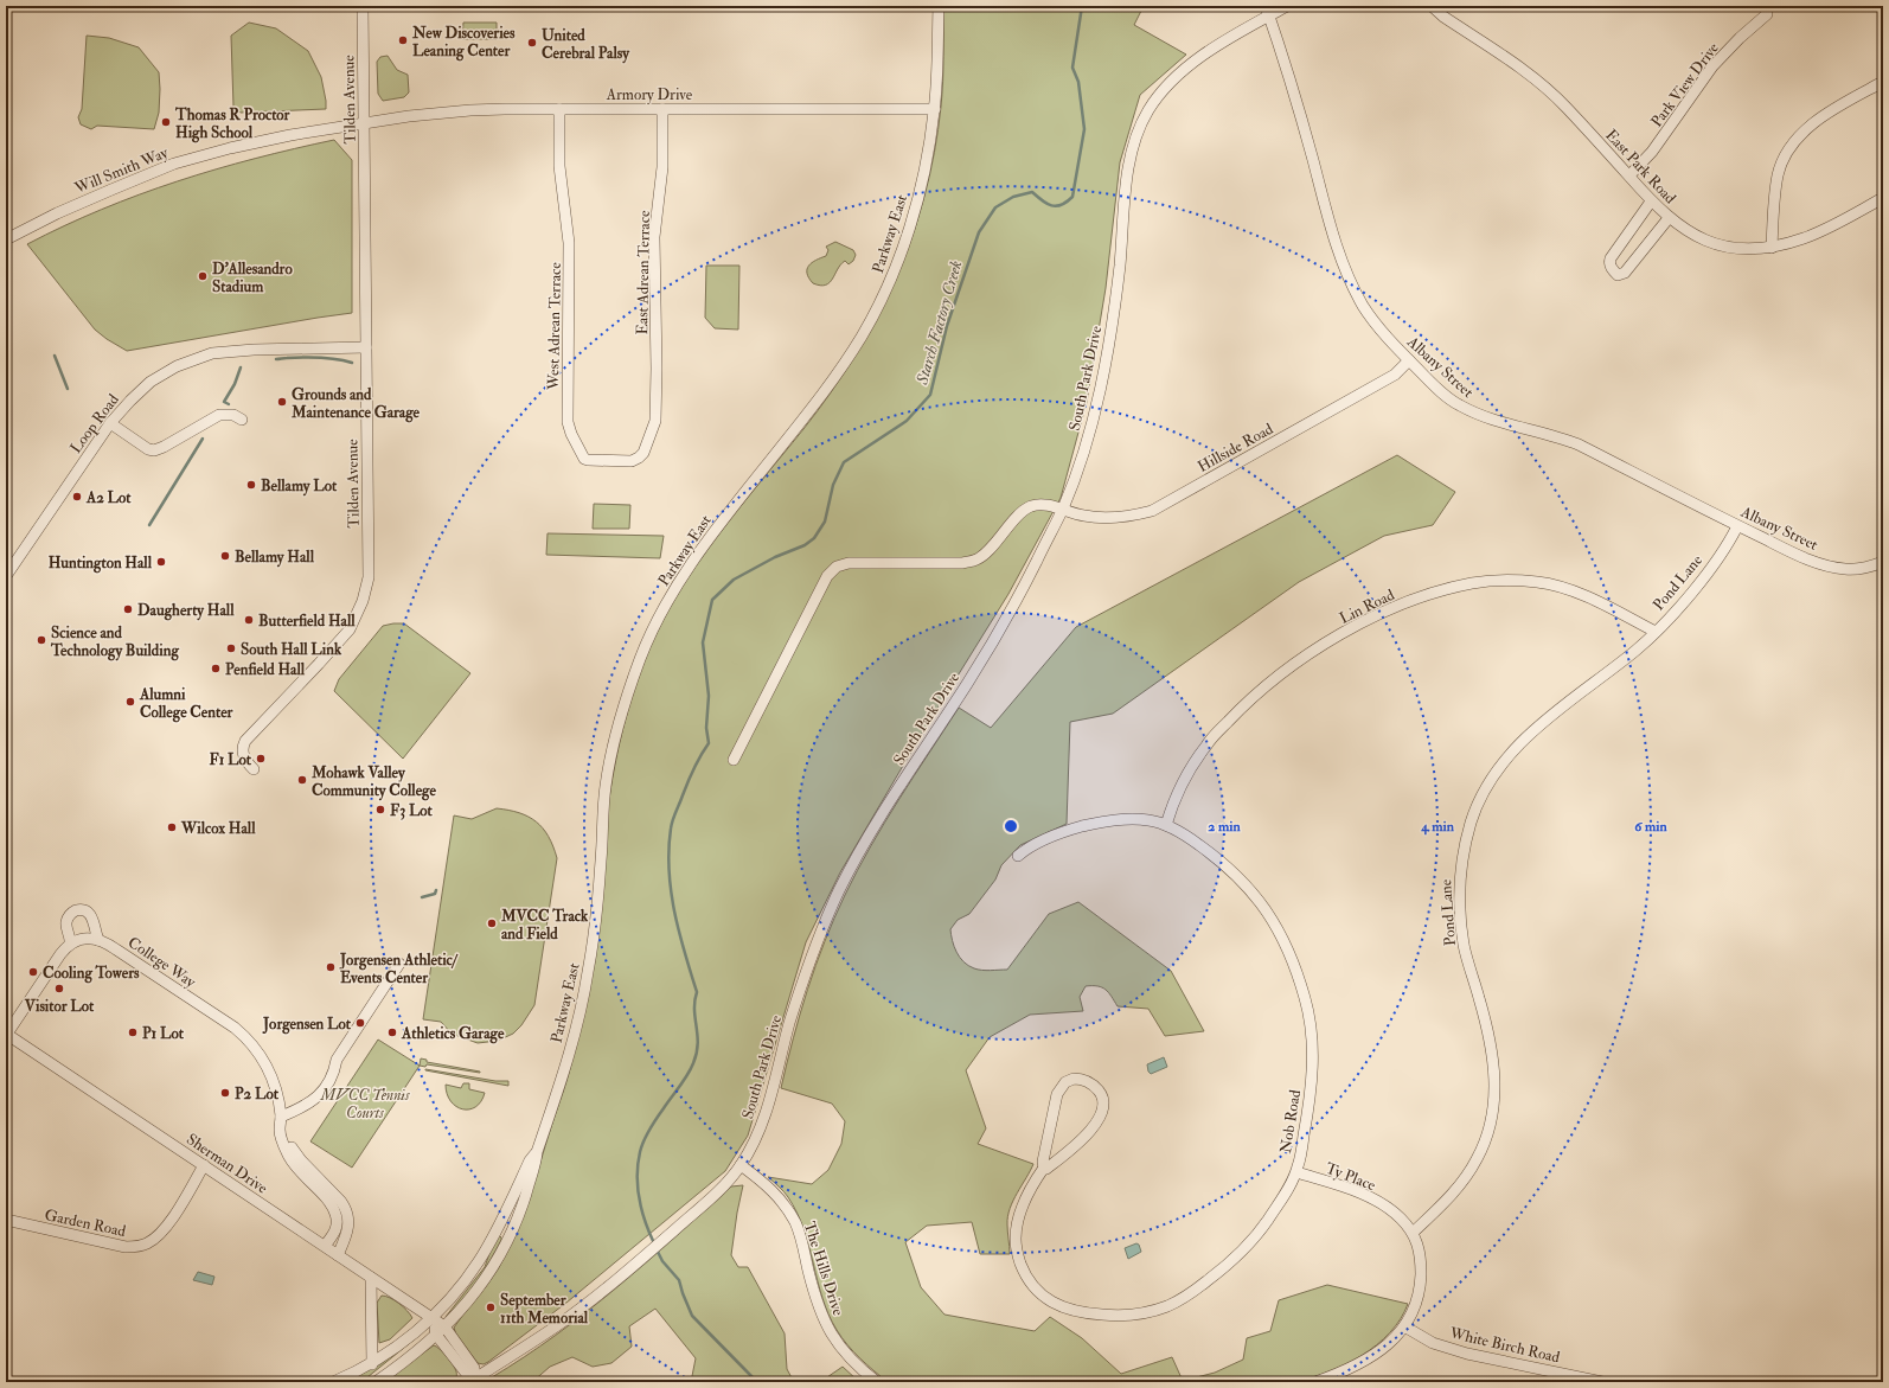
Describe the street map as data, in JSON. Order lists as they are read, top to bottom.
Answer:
{
  "streets": {
    "street": [
      "Park View Drive",
      "Armory Drive",
      "Tilden Avenue",
      "East Park Road",
      "Will Smith Way",
      "Parkway East",
      "East Adrean Terrace",
      "West Adrean Terrace",
      "Albany Street",
      "South Park Drive",
      "Loop Road",
      "Hillside Road",
      "Pond Lane",
      "Lin Road",
      "College Way",
      "Nob Road",
      "Sherman Drive",
      "Ty Place",
      "Garden Road",
      "The Hills Drive",
      "White Birch Road"
    ]
  },
  "crossings": [
    ["Park View Drive", "East Park Road"],
    ["Armory Drive", "Tilden Avenue"],
    ["Armory Drive", "Will Smith Way"],
    ["Armory Drive", "Parkway East"],
    ["Armory Drive", "East Adrean Terrace"],
    ["Armory Drive", "West Adrean Terrace"],
    ["Tilden Avenue", "Will Smith Way"],
    ["Tilden Avenue", "Loop Road"],
    ["Parkway East", "Sherman Drive"],
    ["East Adrean Terrace", "West Adrean Terrace"],
    ["Albany Street", "South Park Drive"],
    ["Albany Street", "Hillside Road"],
    ["Albany Street", "Pond Lane"],
    ["South Park Drive", "Hillside Road"],
    ["South Park Drive", "Sherman Drive"],
    ["South Park Drive", "The Hills Drive"],
    ["Pond Lane", "Lin Road"],
    ["Pond Lane", "Ty Place"],
    ["Lin Road", "Nob Road"],
    ["College Way", "Sherman Drive"],
    ["Nob Road", "Ty Place"],
    ["Sherman Drive", "Garden Road"]
  ],
  "water": ["Starch Factory Creek"],
  "parks": ["MVCC Tennis Courts"],
  "places": [
    "New Discoveries Leaning Center",
    "United Cerebral Palsy",
    "Thomas R Proctor High School",
    "D'Allesandro Stadium",
    "Grounds and Maintenance Garage",
    "Bellamy Lot",
    "A2 Lot",
    "Bellamy Hall",
    "Huntington Hall",
    "Daugherty Hall",
    "Butterfield Hall",
    "Science and Technology Building",
    "South Hall Link",
    "Penfield Hall",
    "Alumni College Center",
    "F1 Lot",
    "Mohawk Valley Community College",
    "F3 Lot",
    "Wilcox Hall",
    "MVCC Track and Field",
    "Jorgensen Athletic/ Events Center",
    "Cooling Towers",
    "Visitor Lot",
    "Jorgensen Lot",
    "P1 Lot",
    "Athletics Garage",
    "P2 Lot",
    "September 11th Memorial"
  ],
  "rings": ["2 min", "4 min", "6 min"]
}
